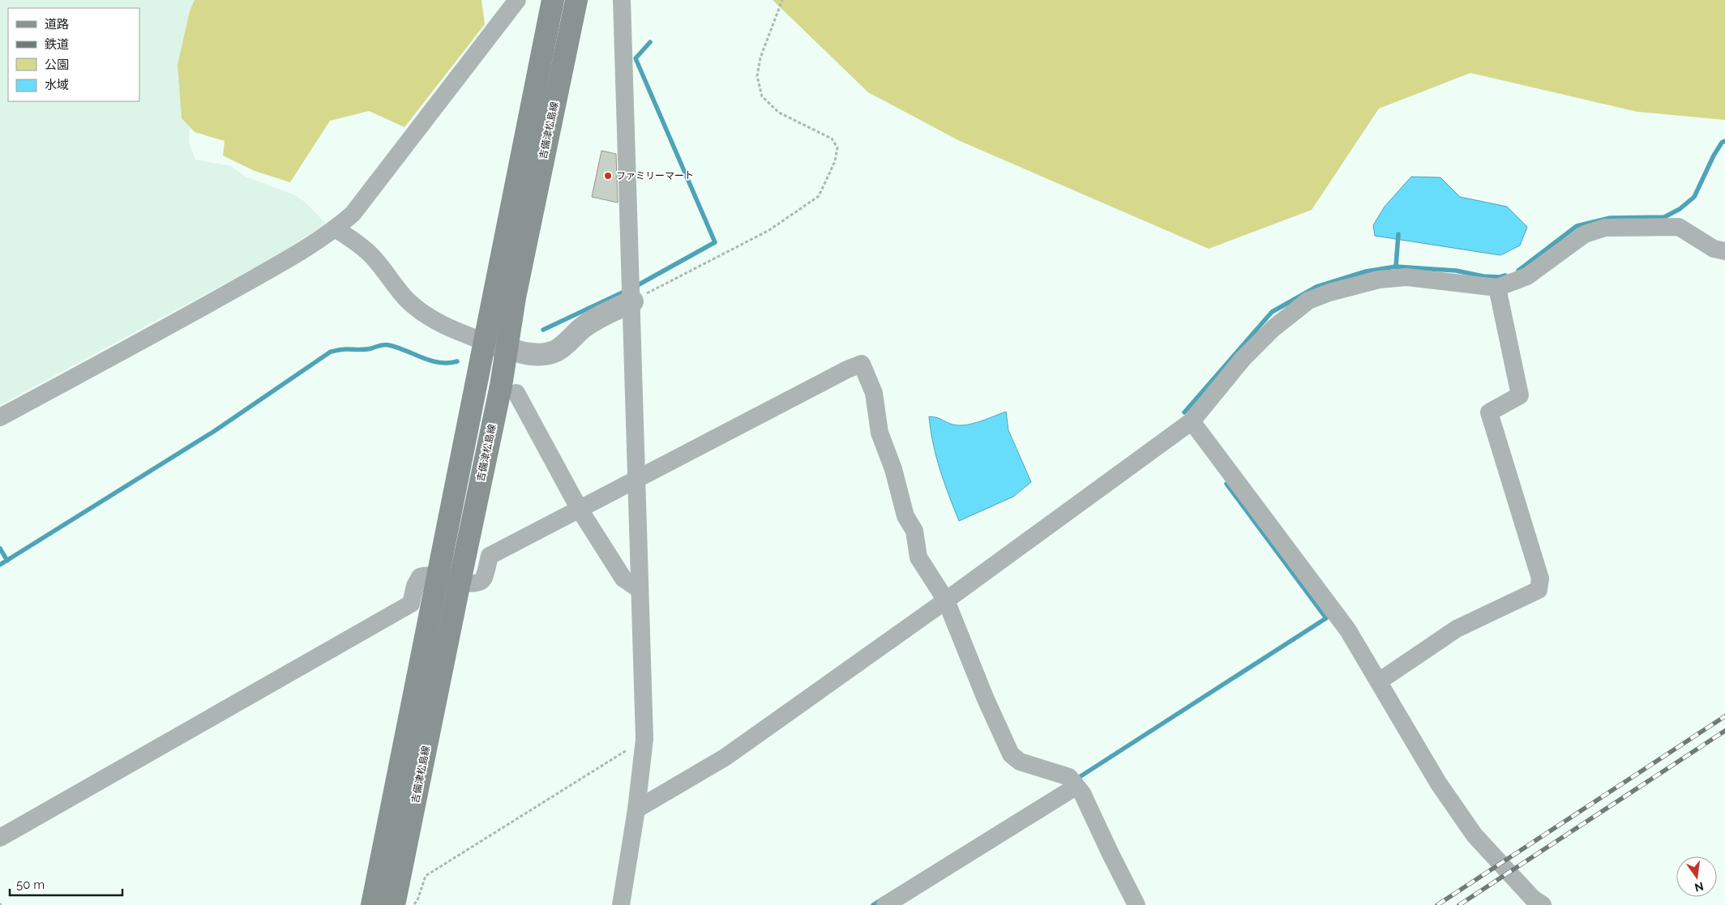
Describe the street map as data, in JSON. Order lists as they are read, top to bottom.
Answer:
{
  "streets": {
    "main road": ["吉備津松島線"]
  },
  "places": ["ファミリーマート"],
  "legend": [
    "道路",
    "鉄道",
    "公園",
    "水域"
  ],
  "scale_bar": "50 m",
  "north": "bottom"
}
